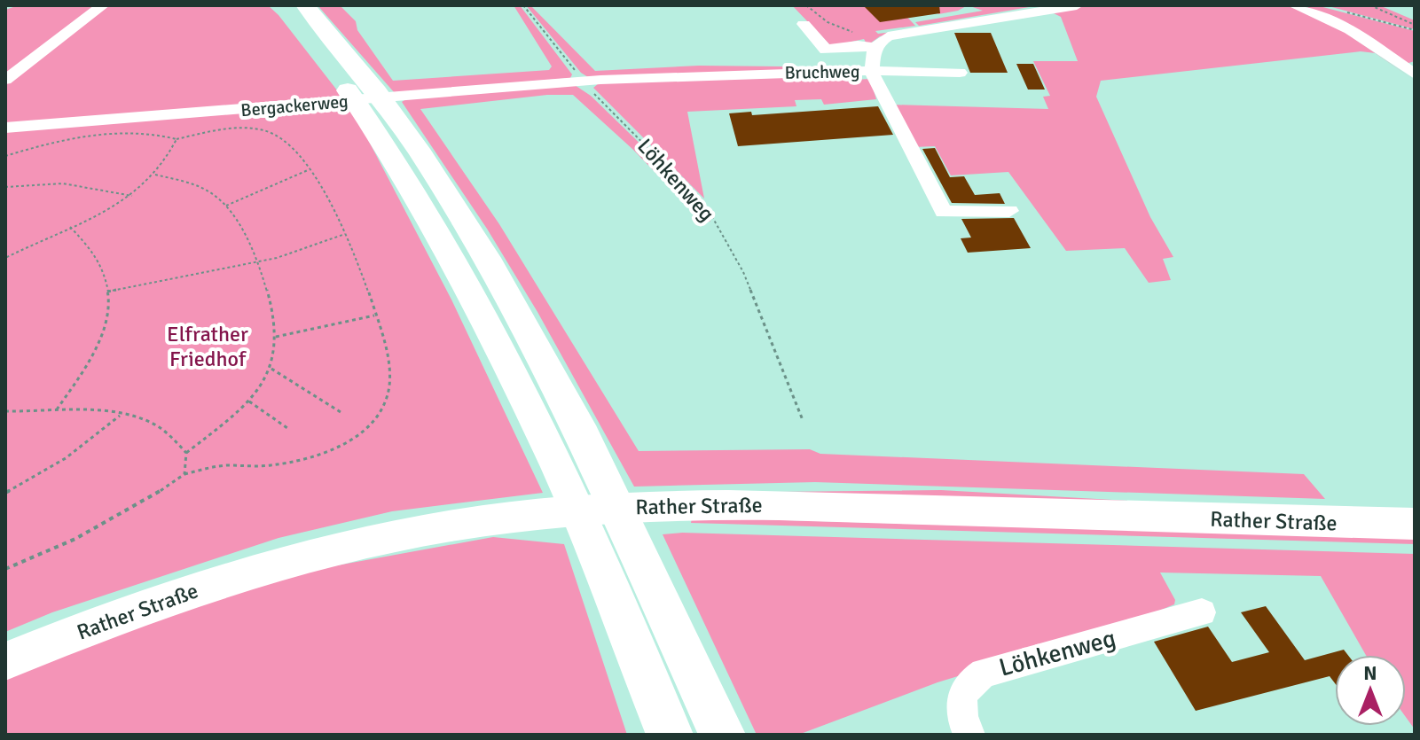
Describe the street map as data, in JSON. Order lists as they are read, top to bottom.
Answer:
{
  "streets": {
    "main road": ["Rather Straße"],
    "street": ["Bruchweg", "Bergackerweg", "Löhkenweg"]
  },
  "crossings": [
    ["Bruchweg", "Bergackerweg"],
    ["Bruchweg", "Löhkenweg"],
    ["Bergackerweg", "Löhkenweg"]
  ],
  "parks": ["Elfrather Friedhof"],
  "north": "top"
}
